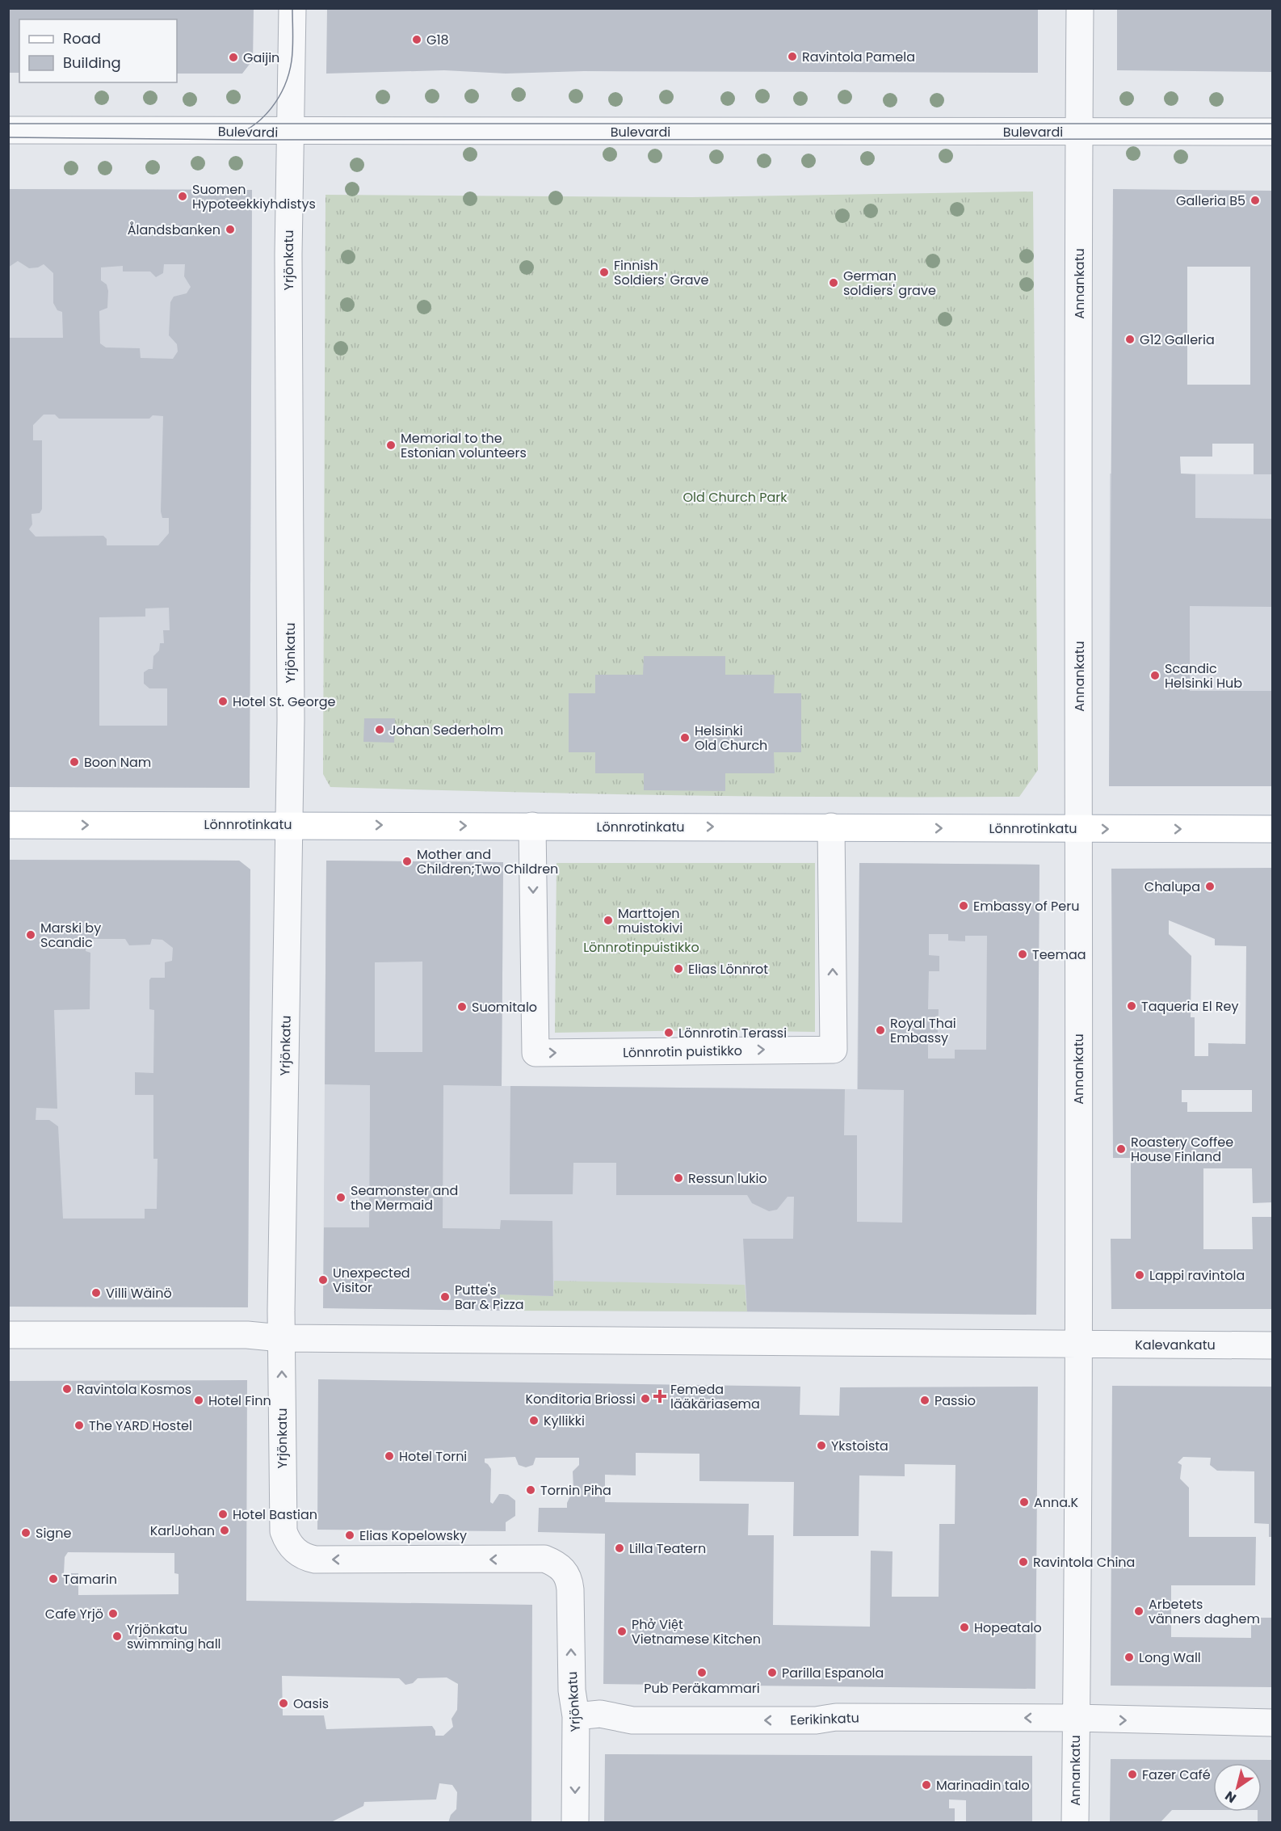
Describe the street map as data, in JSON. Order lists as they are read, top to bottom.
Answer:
{
  "streets": {
    "main road": ["Lönnrotinkatu"],
    "street": [
      "Bulevardi",
      "Yrjönkatu",
      "Annankatu",
      "Lönnrotin puistikko",
      "Kalevankatu",
      "Eerikinkatu"
    ]
  },
  "crossings": [
    ["Bulevardi", "Yrjönkatu"],
    ["Bulevardi", "Annankatu"],
    ["Yrjönkatu", "Lönnrotinkatu"],
    ["Yrjönkatu", "Kalevankatu"],
    ["Yrjönkatu", "Eerikinkatu"],
    ["Annankatu", "Lönnrotinkatu"],
    ["Annankatu", "Kalevankatu"],
    ["Annankatu", "Eerikinkatu"],
    ["Lönnrotinkatu", "Lönnrotin puistikko"]
  ],
  "one_way": ["Lönnrotinkatu"],
  "parks": ["Old Church Park", "Lönnrotinpuistikko"],
  "places": {
    "other": [
      "G18",
      "Ravintola Pamela",
      "Gaijin",
      "Suomen Hypoteekkiyhdistys",
      "Galleria B5",
      "Ålandsbanken",
      "Finnish Soldiers' Grave",
      "German soldiers' grave",
      "G12 Galleria",
      "Memorial to the Estonian volunteers",
      "Scandic Helsinki Hub",
      "Hotel St. George",
      "Johan Sederholm",
      "Helsinki Old Church",
      "Boon Nam",
      "Mother and Children;Two Children",
      "Chalupa",
      "Embassy of Peru",
      "Marttojen muistokivi",
      "Marski by Scandic",
      "Teemaa",
      "Elias Lönnrot",
      "Taqueria El Rey",
      "Suomitalo",
      "Royal Thai Embassy",
      "Lönnrotin Terassi",
      "Roastery Coffee House Finland",
      "Ressun lukio",
      "Seamonster and the Mermaid",
      "Lappi ravintola",
      "Unexpected Visitor",
      "Villi Wäinö",
      "Putte's Bar & Pizza",
      "Ravintola Kosmos",
      "Konditoria Briossi",
      "Hotel Finn",
      "Passio",
      "Kyllikki",
      "The YARD Hostel",
      "Ykstoista",
      "Hotel Torni",
      "Tornin Piha",
      "Anna.K",
      "Hotel Bastian",
      "KarlJohan",
      "Signe",
      "Elias Kopelowsky",
      "Lilla Teatern",
      "Ravintola China",
      "Tamarin",
      "Arbetets vänners daghem",
      "Cafe Yrjö",
      "Hopeatalo",
      "Phở Việt Vietnamese Kitchen",
      "Yrjönkatu swimming hall",
      "Long Wall",
      "Pub Peräkammari",
      "Parilla Espanola",
      "Oasis",
      "Fazer Café",
      "Marinadin talo"
    ],
    "health": ["Femeda lääkäriasema"]
  },
  "legend": ["Road", "Building"],
  "north": "bottom left"
}
